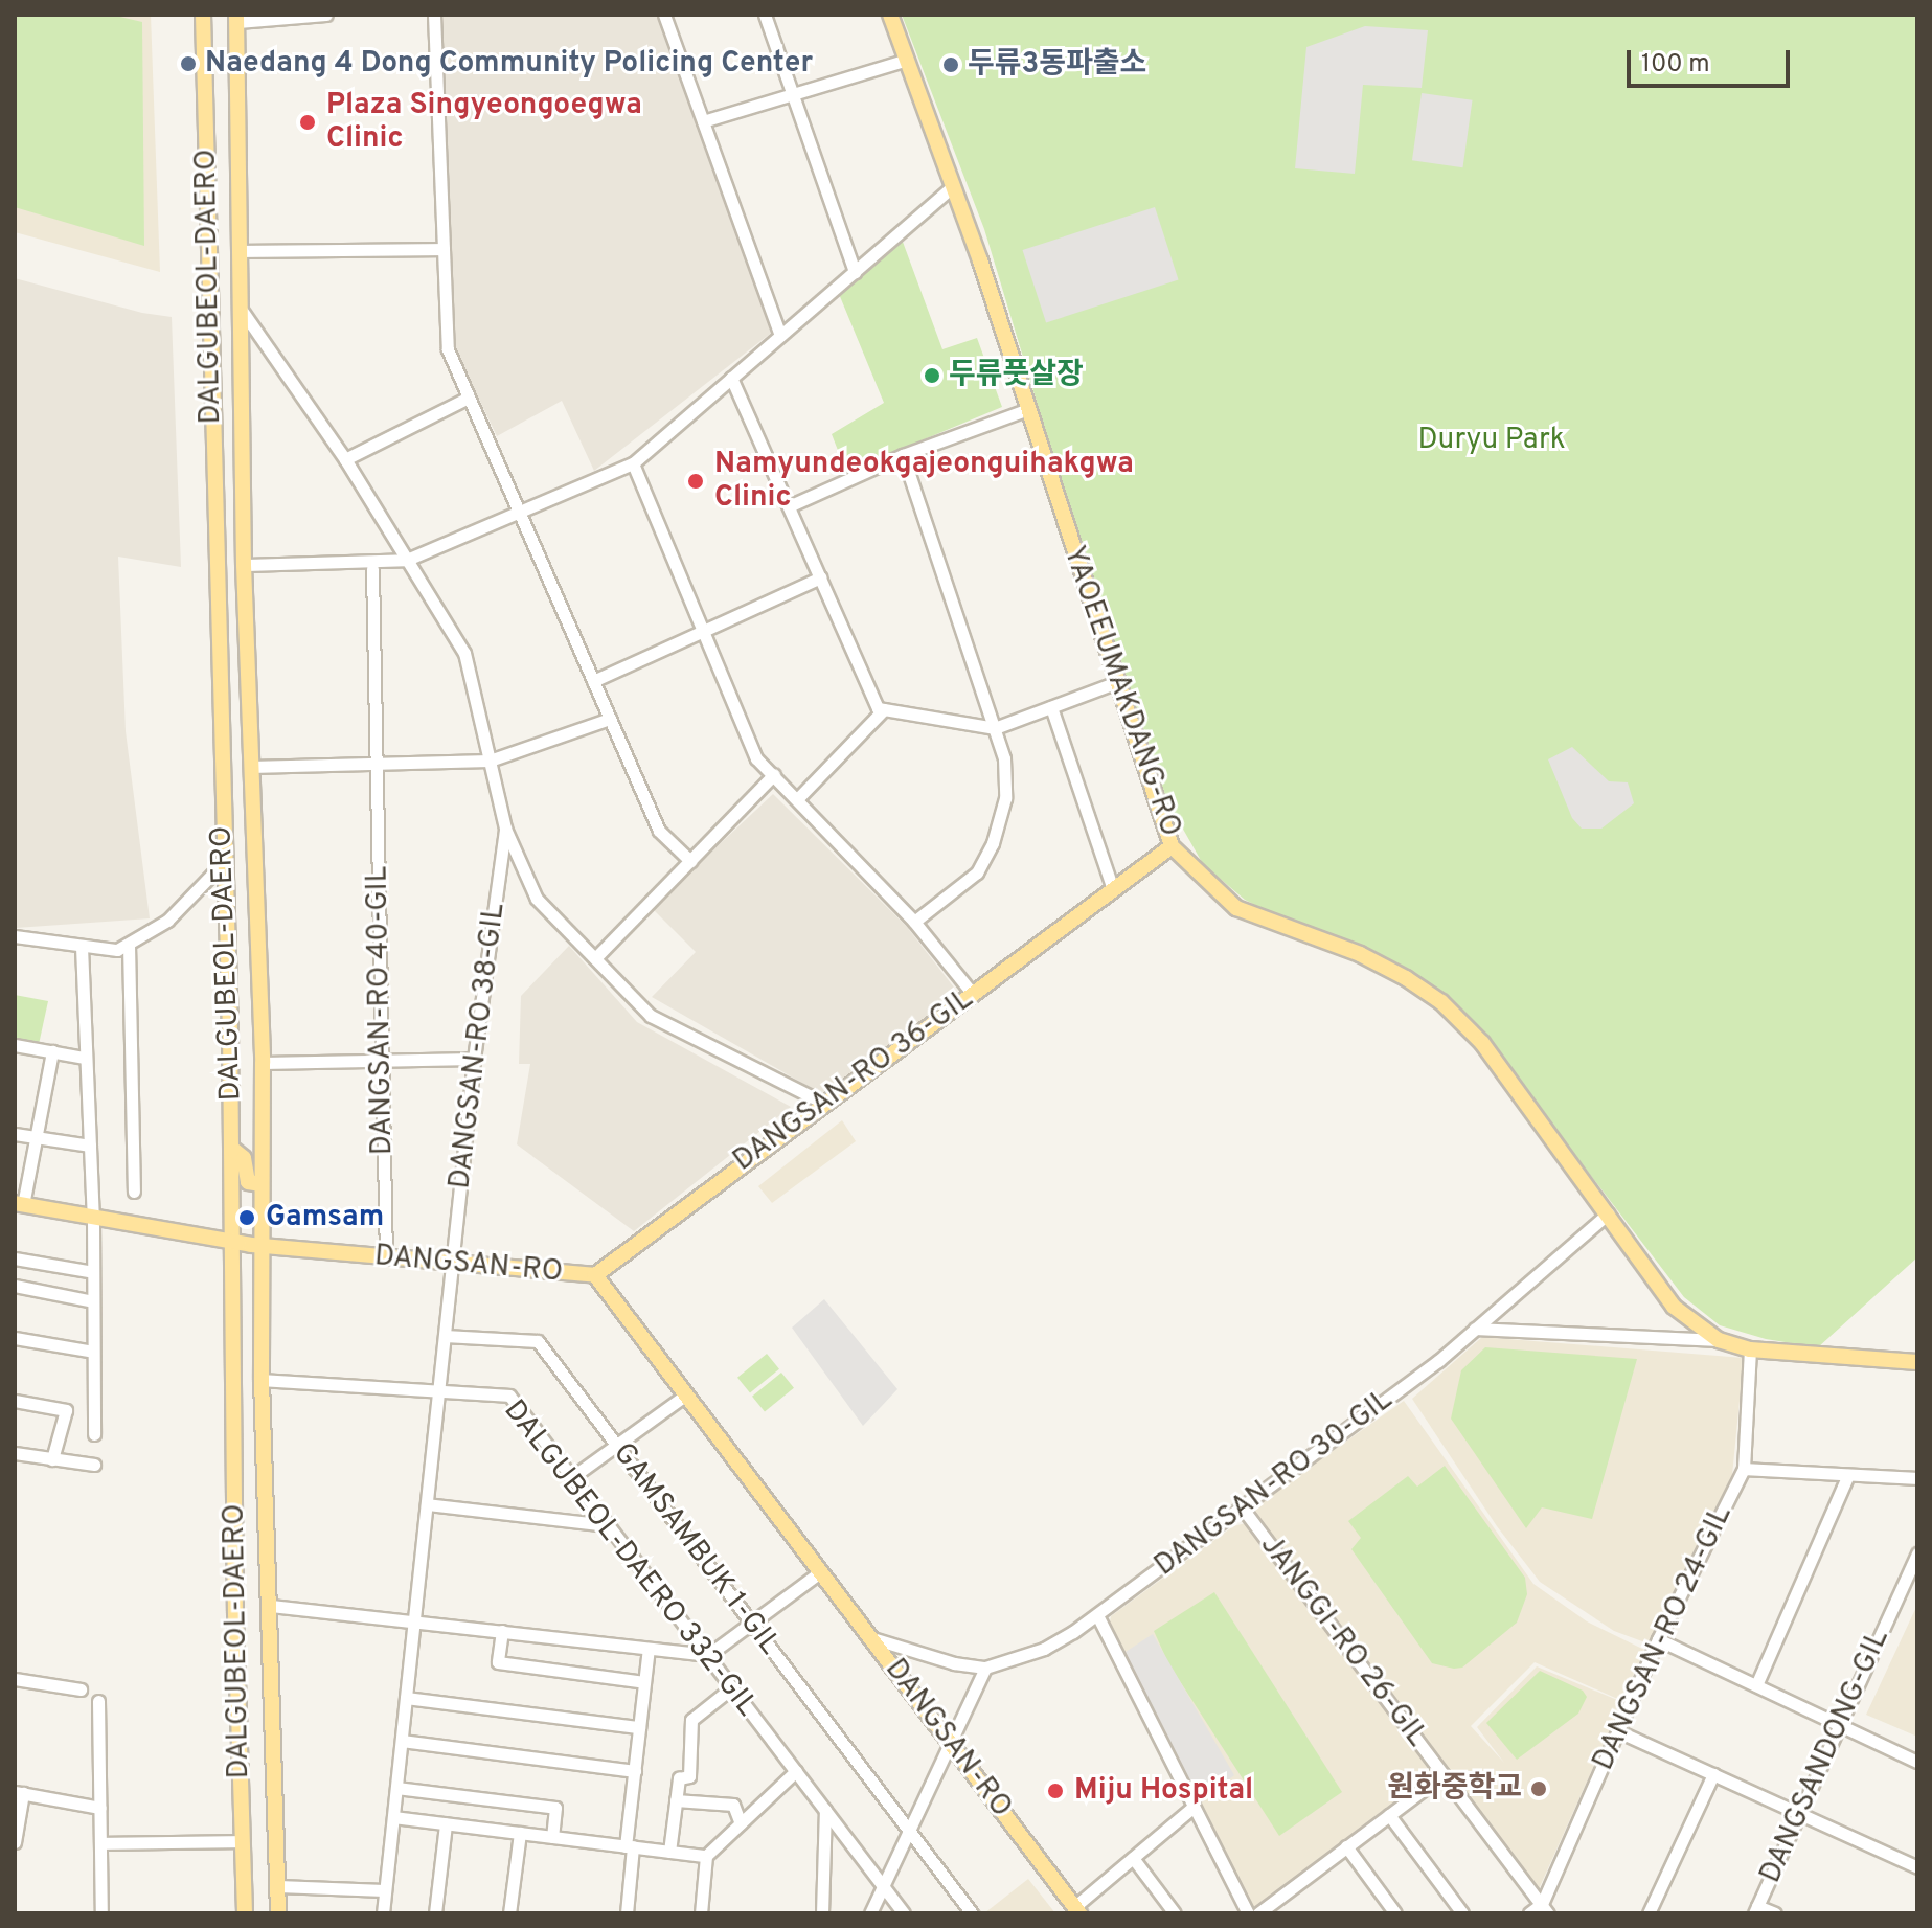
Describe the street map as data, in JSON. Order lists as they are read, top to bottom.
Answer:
{
  "streets": {
    "main road": [
      "DALGUBEOL-DAERO",
      "YAOEEUMAKDANG-RO",
      "DANGSAN-RO 36-GIL",
      "DANGSAN-RO"
    ],
    "street": [
      "DANGSAN-RO 40-GIL",
      "DANGSAN-RO 38-GIL",
      "DANGSAN-RO 30-GIL",
      "GAMSAMBUK 1-GIL",
      "DALGUBEOL-DAERO 332-GIL",
      "DANGSAN-RO 24-GIL",
      "JANGGI-RO 26-GIL",
      "DANGSANDONG-GIL"
    ]
  },
  "crossings": [
    ["DALGUBEOL-DAERO", "DANGSAN-RO"],
    ["DALGUBEOL-DAERO", "DALGUBEOL-DAERO 332-GIL"],
    ["YAOEEUMAKDANG-RO", "DANGSAN-RO 36-GIL"],
    ["YAOEEUMAKDANG-RO", "DANGSAN-RO 30-GIL"],
    ["YAOEEUMAKDANG-RO", "DANGSAN-RO 24-GIL"],
    ["DANGSAN-RO 40-GIL", "DANGSAN-RO"],
    ["DANGSAN-RO 38-GIL", "DANGSAN-RO"],
    ["DANGSAN-RO 38-GIL", "GAMSAMBUK 1-GIL"],
    ["DANGSAN-RO 38-GIL", "DALGUBEOL-DAERO 332-GIL"],
    ["DANGSAN-RO 36-GIL", "DANGSAN-RO"],
    ["DANGSAN-RO 30-GIL", "JANGGI-RO 26-GIL"],
    ["DANGSAN-RO 24-GIL", "JANGGI-RO 26-GIL"]
  ],
  "parks": ["Duryu Park"],
  "places": [
    "Naedang 4 Dong Community Policing Center",
    "두류3동파출소",
    "Plaza Singyeongoegwa Clinic",
    "두류풋살장",
    "Namyundeokgajeonguihakgwa Clinic",
    "Gamsam",
    "원화중학교",
    "Miju Hospital"
  ],
  "scale_bar": "100 m"
}
